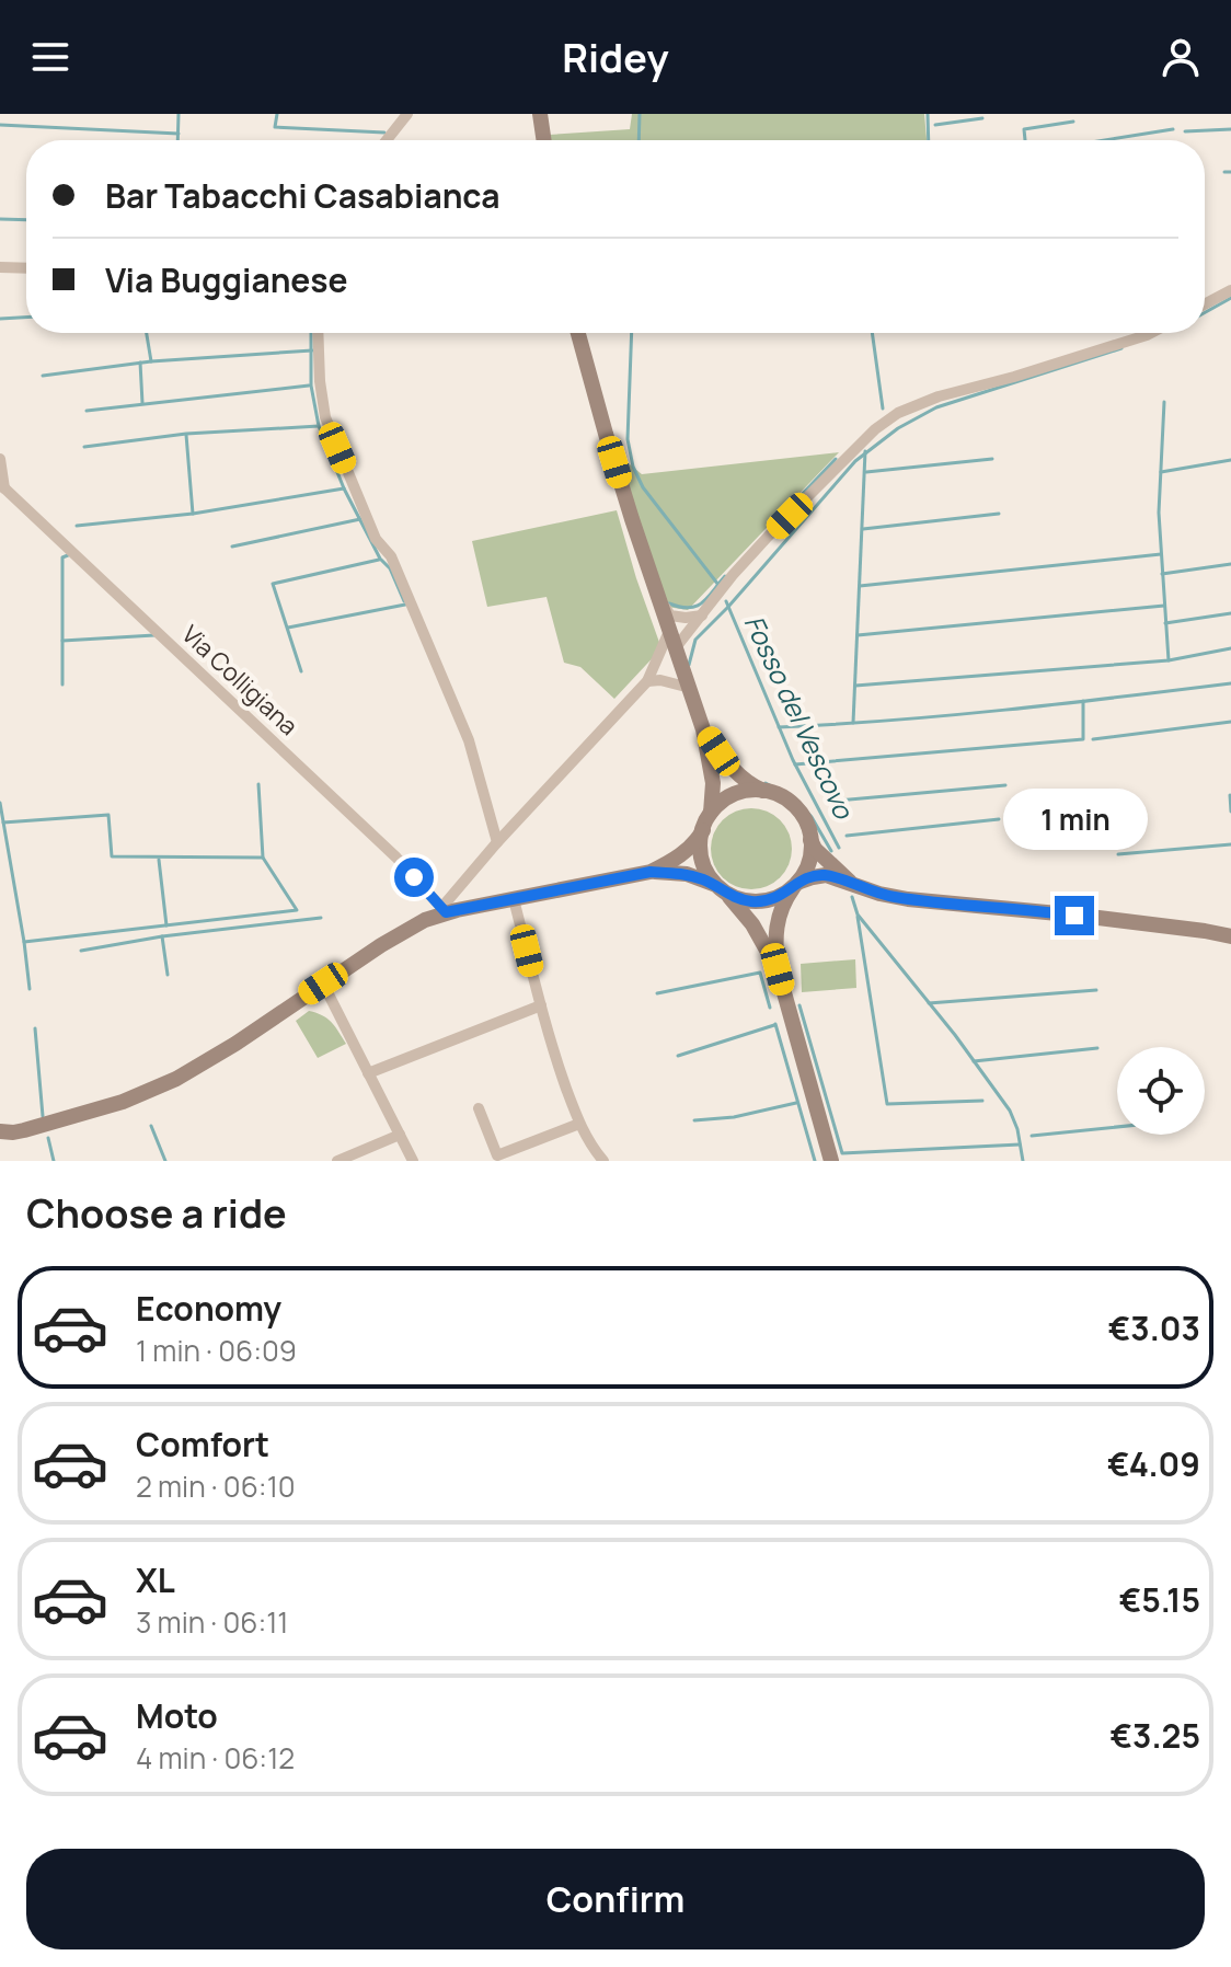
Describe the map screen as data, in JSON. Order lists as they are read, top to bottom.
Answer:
{
  "streets": {
    "street": ["Via Colligiana"]
  },
  "water": ["Fosso del Vescovo"],
  "page": {
    "header": "Ridey",
    "banner": ["Bar Tabacchi Casabianca", "Via Buggianese"],
    "bubble": "1 min",
    "heading": "Choose a ride",
    "list": [
      {
        "name": "Economy",
        "note": "1 min · 06:09",
        "value": "€3.03"
      },
      {
        "name": "Comfort",
        "note": "2 min · 06:10",
        "value": "€4.09"
      },
      {
        "name": "XL",
        "note": "3 min · 06:11",
        "value": "€5.15"
      },
      {
        "name": "Moto",
        "note": "4 min · 06:12",
        "value": "€3.25"
      }
    ],
    "buttons": "Confirm"
  }
}
